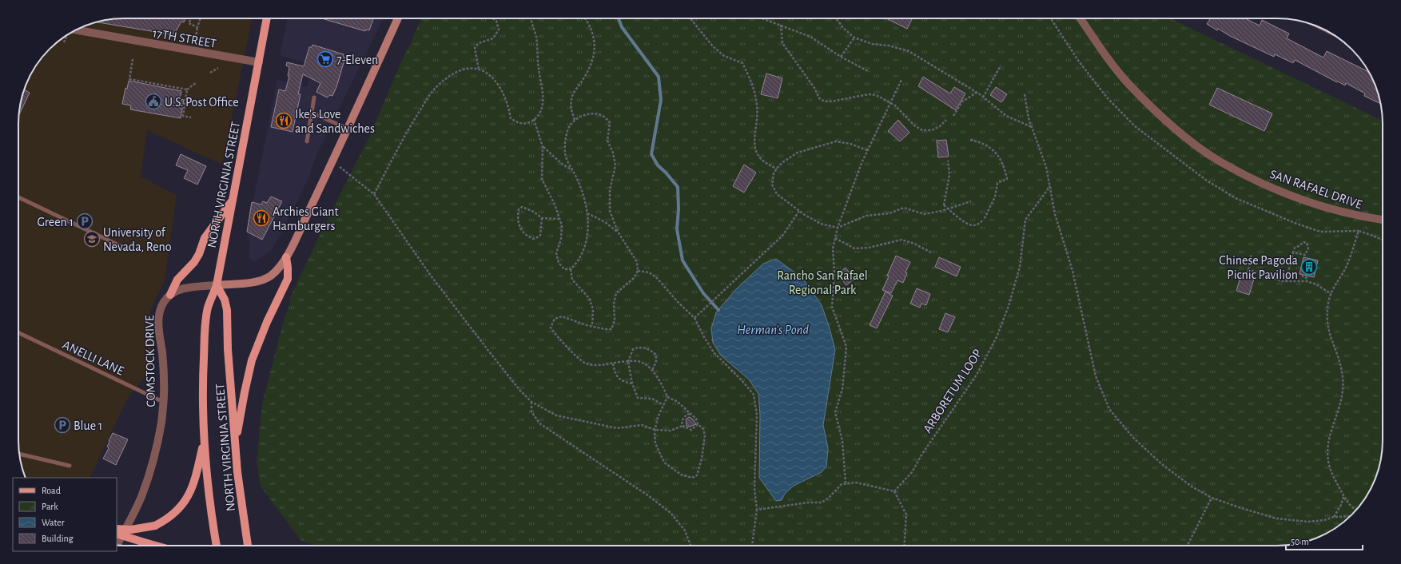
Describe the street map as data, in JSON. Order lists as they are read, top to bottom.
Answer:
{
  "streets": {
    "main road": ["NORTH VIRGINIA STREET"],
    "street": ["17TH STREET", "SAN RAFAEL DRIVE", "COMSTOCK DRIVE"],
    "lane": ["ANELLI LANE"],
    "path": ["ARBORETUM LOOP"]
  },
  "crossings": [
    ["17TH STREET", "NORTH VIRGINIA STREET"],
    ["ANELLI LANE", "COMSTOCK DRIVE"]
  ],
  "water": ["Herman's Pond"],
  "parks": ["Rancho San Rafael Regional Park"],
  "places": {
    "supermarket": ["7-Eleven"],
    "public building": ["U.S. Post Office"],
    "restaurant": ["Ike's Love and Sandwiches", "Archies Giant Hamburgers"],
    "parking": ["Green 1", "Blue 1"],
    "school or university": ["University of Nevada, Reno"],
    "building": ["Chinese Pagoda Picnic Pavilion"]
  },
  "legend": [
    "Road",
    "Park",
    "Water",
    "Building"
  ],
  "scale_bar": "50 m"
}
